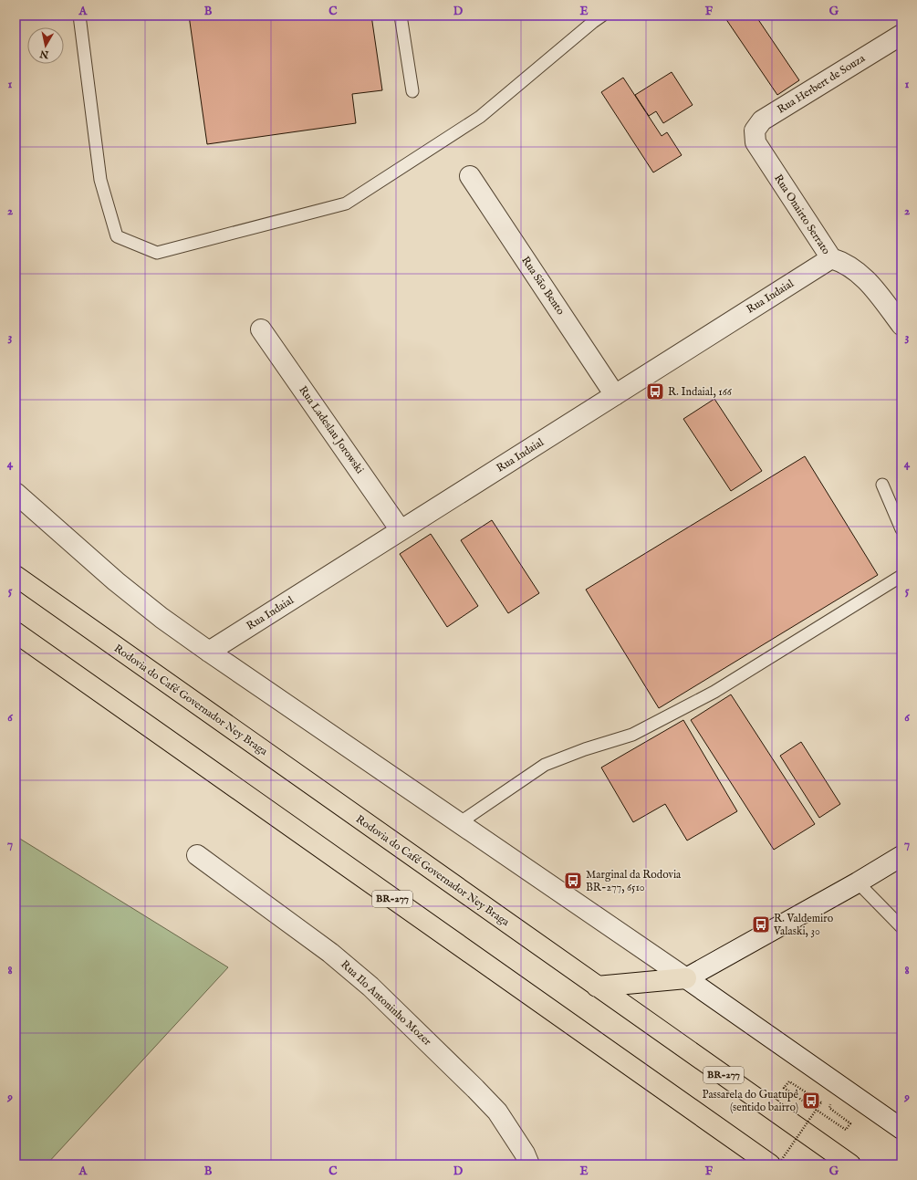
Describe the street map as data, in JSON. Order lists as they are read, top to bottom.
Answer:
{
  "streets": {
    "highway": ["Rodovia do Café Governador Ney Braga", "BR-277"],
    "street": [
      "Rua Herbert de Souza",
      "Rua Onairto Serrato",
      "Rua São Bento",
      "Rua Indaial",
      "Rua Ladeslau Jorowski",
      "Rua Ilo Antoninho Mozer"
    ]
  },
  "crossings": [
    ["Rua Herbert de Souza", "Rua Onairto Serrato"],
    ["Rua Onairto Serrato", "Rua Indaial"],
    ["Rua São Bento", "Rua Indaial"],
    ["Rua Indaial", "Rua Ladeslau Jorowski"]
  ],
  "places": {
    "bus stop": [
      "R. Indaial, 166",
      "Marginal da Rodovia BR-277, 6510",
      "R. Valdemiro Valaski, 30",
      "Passarela do Guatupê (sentido bairro)"
    ]
  },
  "north": "bottom",
  "grid": {
    "columns": [
      "A",
      "B",
      "C",
      "D",
      "E",
      "F",
      "G"
    ],
    "rows": [
      "1",
      "2",
      "3",
      "4",
      "5",
      "6",
      "7",
      "8",
      "9"
    ]
  }
}
